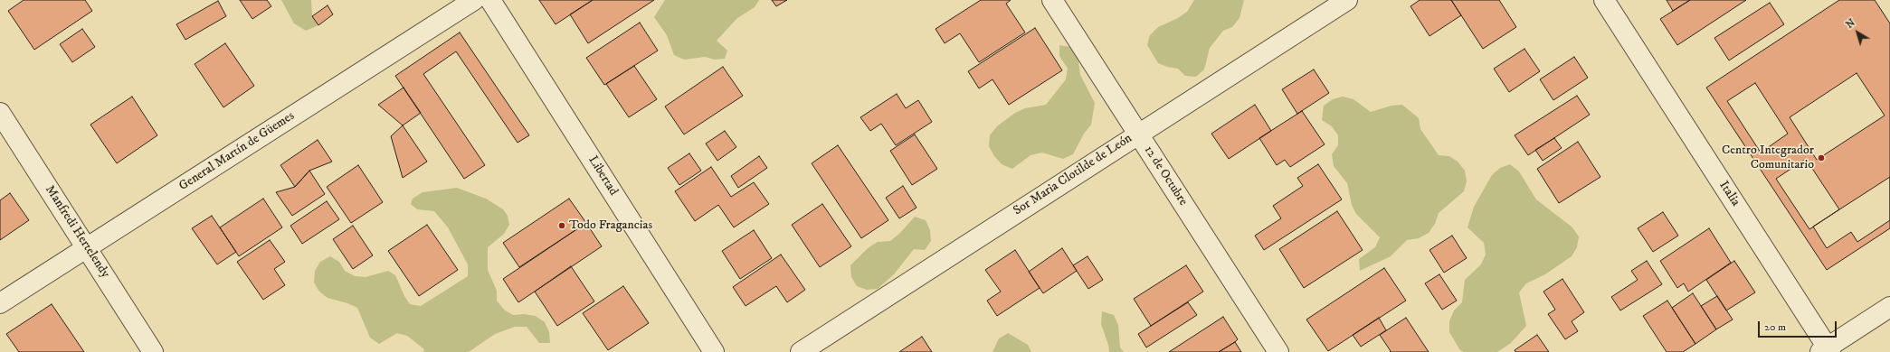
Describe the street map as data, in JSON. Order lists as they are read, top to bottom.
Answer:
{
  "streets": {
    "street": [
      "General Martín de Güemes",
      "Sor Maria Clotilde de León",
      "Libertad",
      "12 de Octubre",
      "Italia",
      "Manfredi Hertelendy"
    ]
  },
  "crossings": [
    ["General Martín de Güemes", "Manfredi Hertelendy"],
    ["Sor Maria Clotilde de León", "12 de Octubre"]
  ],
  "places": ["Centro Integrador Comunitario", "Todo Fragancias"],
  "scale_bar": "20 m",
  "north": "top left"
}
